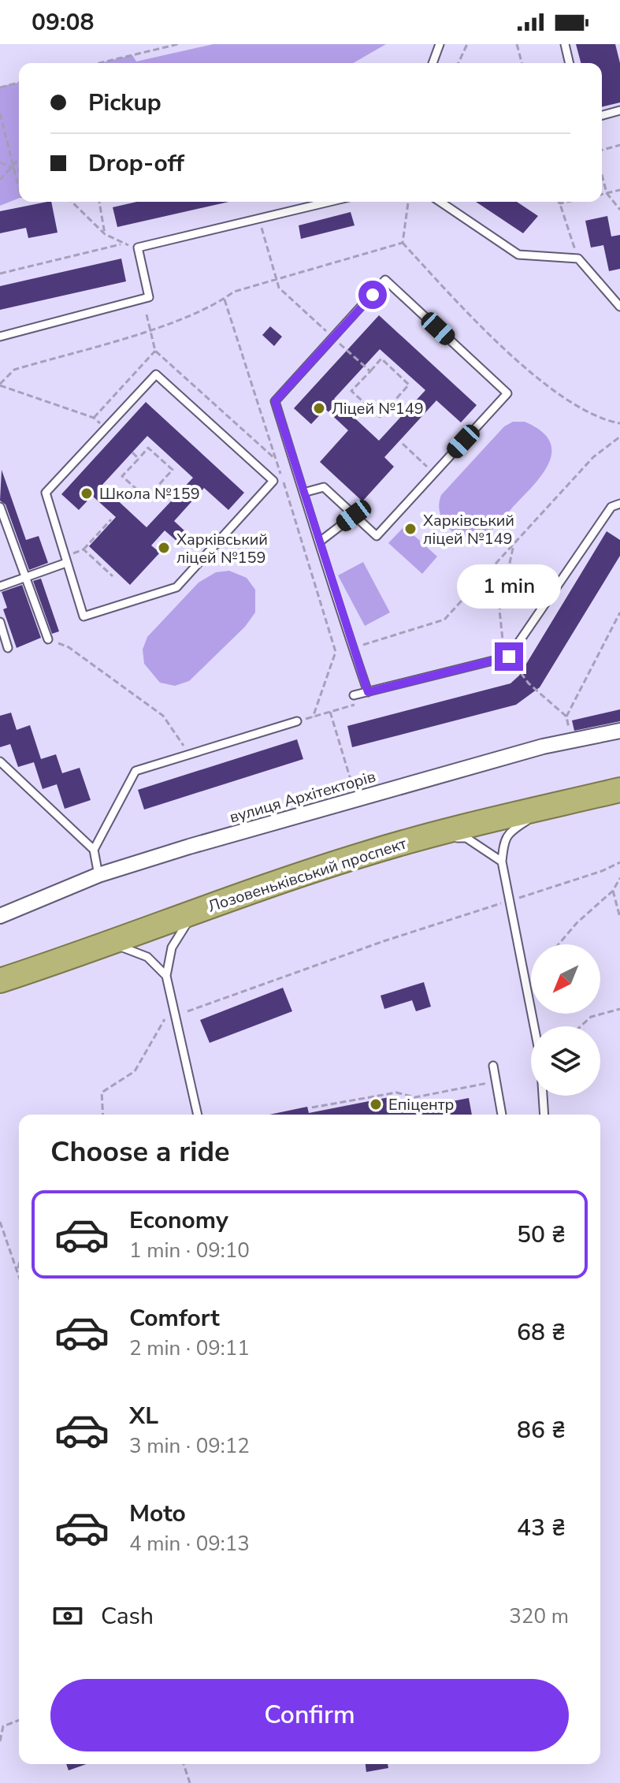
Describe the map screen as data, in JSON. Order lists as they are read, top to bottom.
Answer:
{
  "streets": {
    "highway": ["Лозовеньківський проспект"],
    "street": ["вулиця Архітекторів"]
  },
  "places": [
    "Ліцей №149",
    "Школа №159",
    "Харківський ліцей №149",
    "Харківський ліцей №159",
    "Епіцентр"
  ],
  "north": "bottom left",
  "page": {
    "status": "09:08",
    "banner": ["Pickup", "Drop-off"],
    "bubble": "1 min",
    "heading": "Choose a ride",
    "list": [
      {
        "name": "Economy",
        "note": "1 min · 09:10",
        "value": "50 ₴"
      },
      {
        "name": "Comfort",
        "note": "2 min · 09:11",
        "value": "68 ₴"
      },
      {
        "name": "XL",
        "note": "3 min · 09:12",
        "value": "86 ₴"
      },
      {
        "name": "Moto",
        "note": "4 min · 09:13",
        "value": "43 ₴"
      }
    ],
    "pay": ["Cash", "320 m"],
    "buttons": "Confirm"
  }
}
